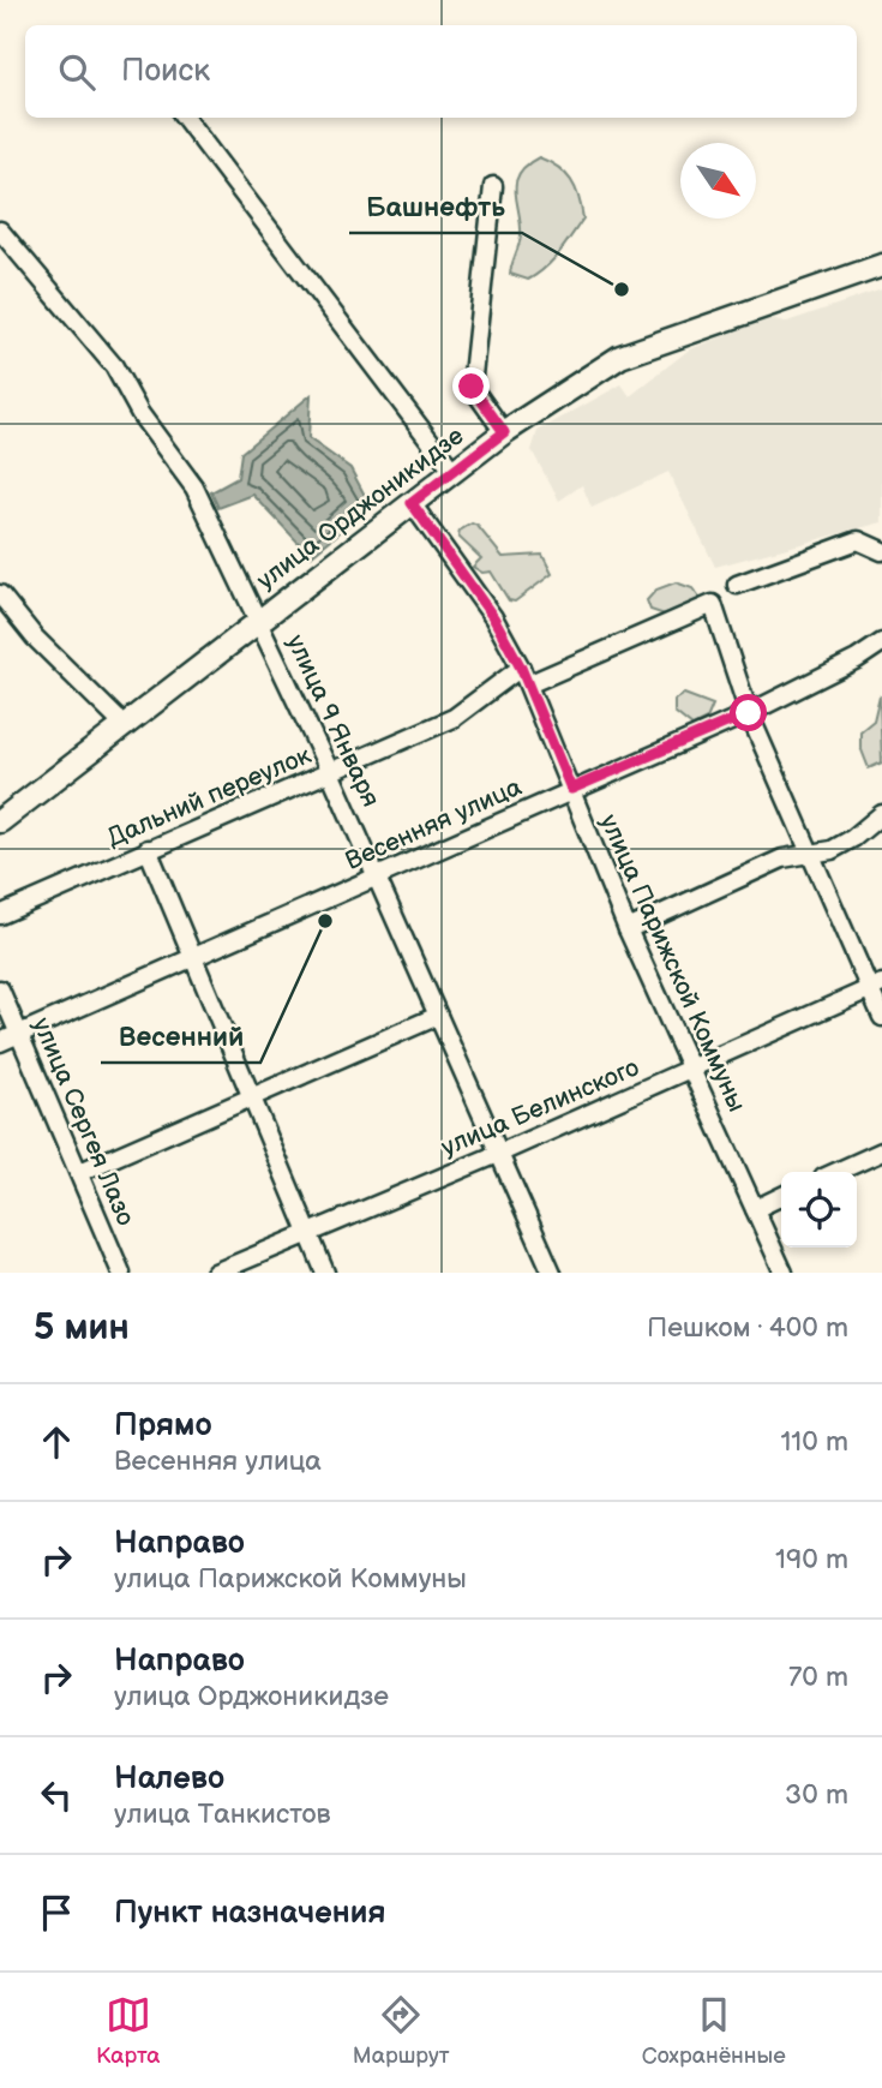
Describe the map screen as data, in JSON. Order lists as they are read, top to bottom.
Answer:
{
  "streets": {
    "main road": ["улица Орджоникидзе"],
    "street": [
      "улица 9 Января",
      "Дальний переулок",
      "Весенняя улица",
      "улица Парижской Коммуны",
      "улица Белинского",
      "улица Сергея Лазо"
    ]
  },
  "crossings": [
    ["улица Орджоникидзе", "улица 9 Января"],
    ["улица Орджоникидзе", "улица Парижской Коммуны"],
    ["улица 9 Января", "Дальний переулок"],
    ["улица 9 Января", "Весенняя улица"],
    ["улица 9 Января", "улица Белинского"],
    ["Дальний переулок", "улица Парижской Коммуны"],
    ["Весенняя улица", "улица Парижской Коммуны"],
    ["Весенняя улица", "улица Сергея Лазо"],
    ["улица Парижской Коммуны", "улица Белинского"]
  ],
  "places": ["Башнефть", "Весенний"],
  "north": "bottom right",
  "page": {
    "search": "Поиск",
    "heading": ["5 мин", "Пешком · 400 m"],
    "list": [
      ["Прямо", "Весенняя улица", "110 m"],
      ["Направо", "улица Парижской Коммуны", "190 m"],
      ["Направо", "улица Орджоникидзе", "70 m"],
      ["Налево", "улица Танкистов", "30 m"],
      "Пункт назначения"
    ],
    "nav": ["Карта", "Маршрут", "Сохранённые"]
  }
}
